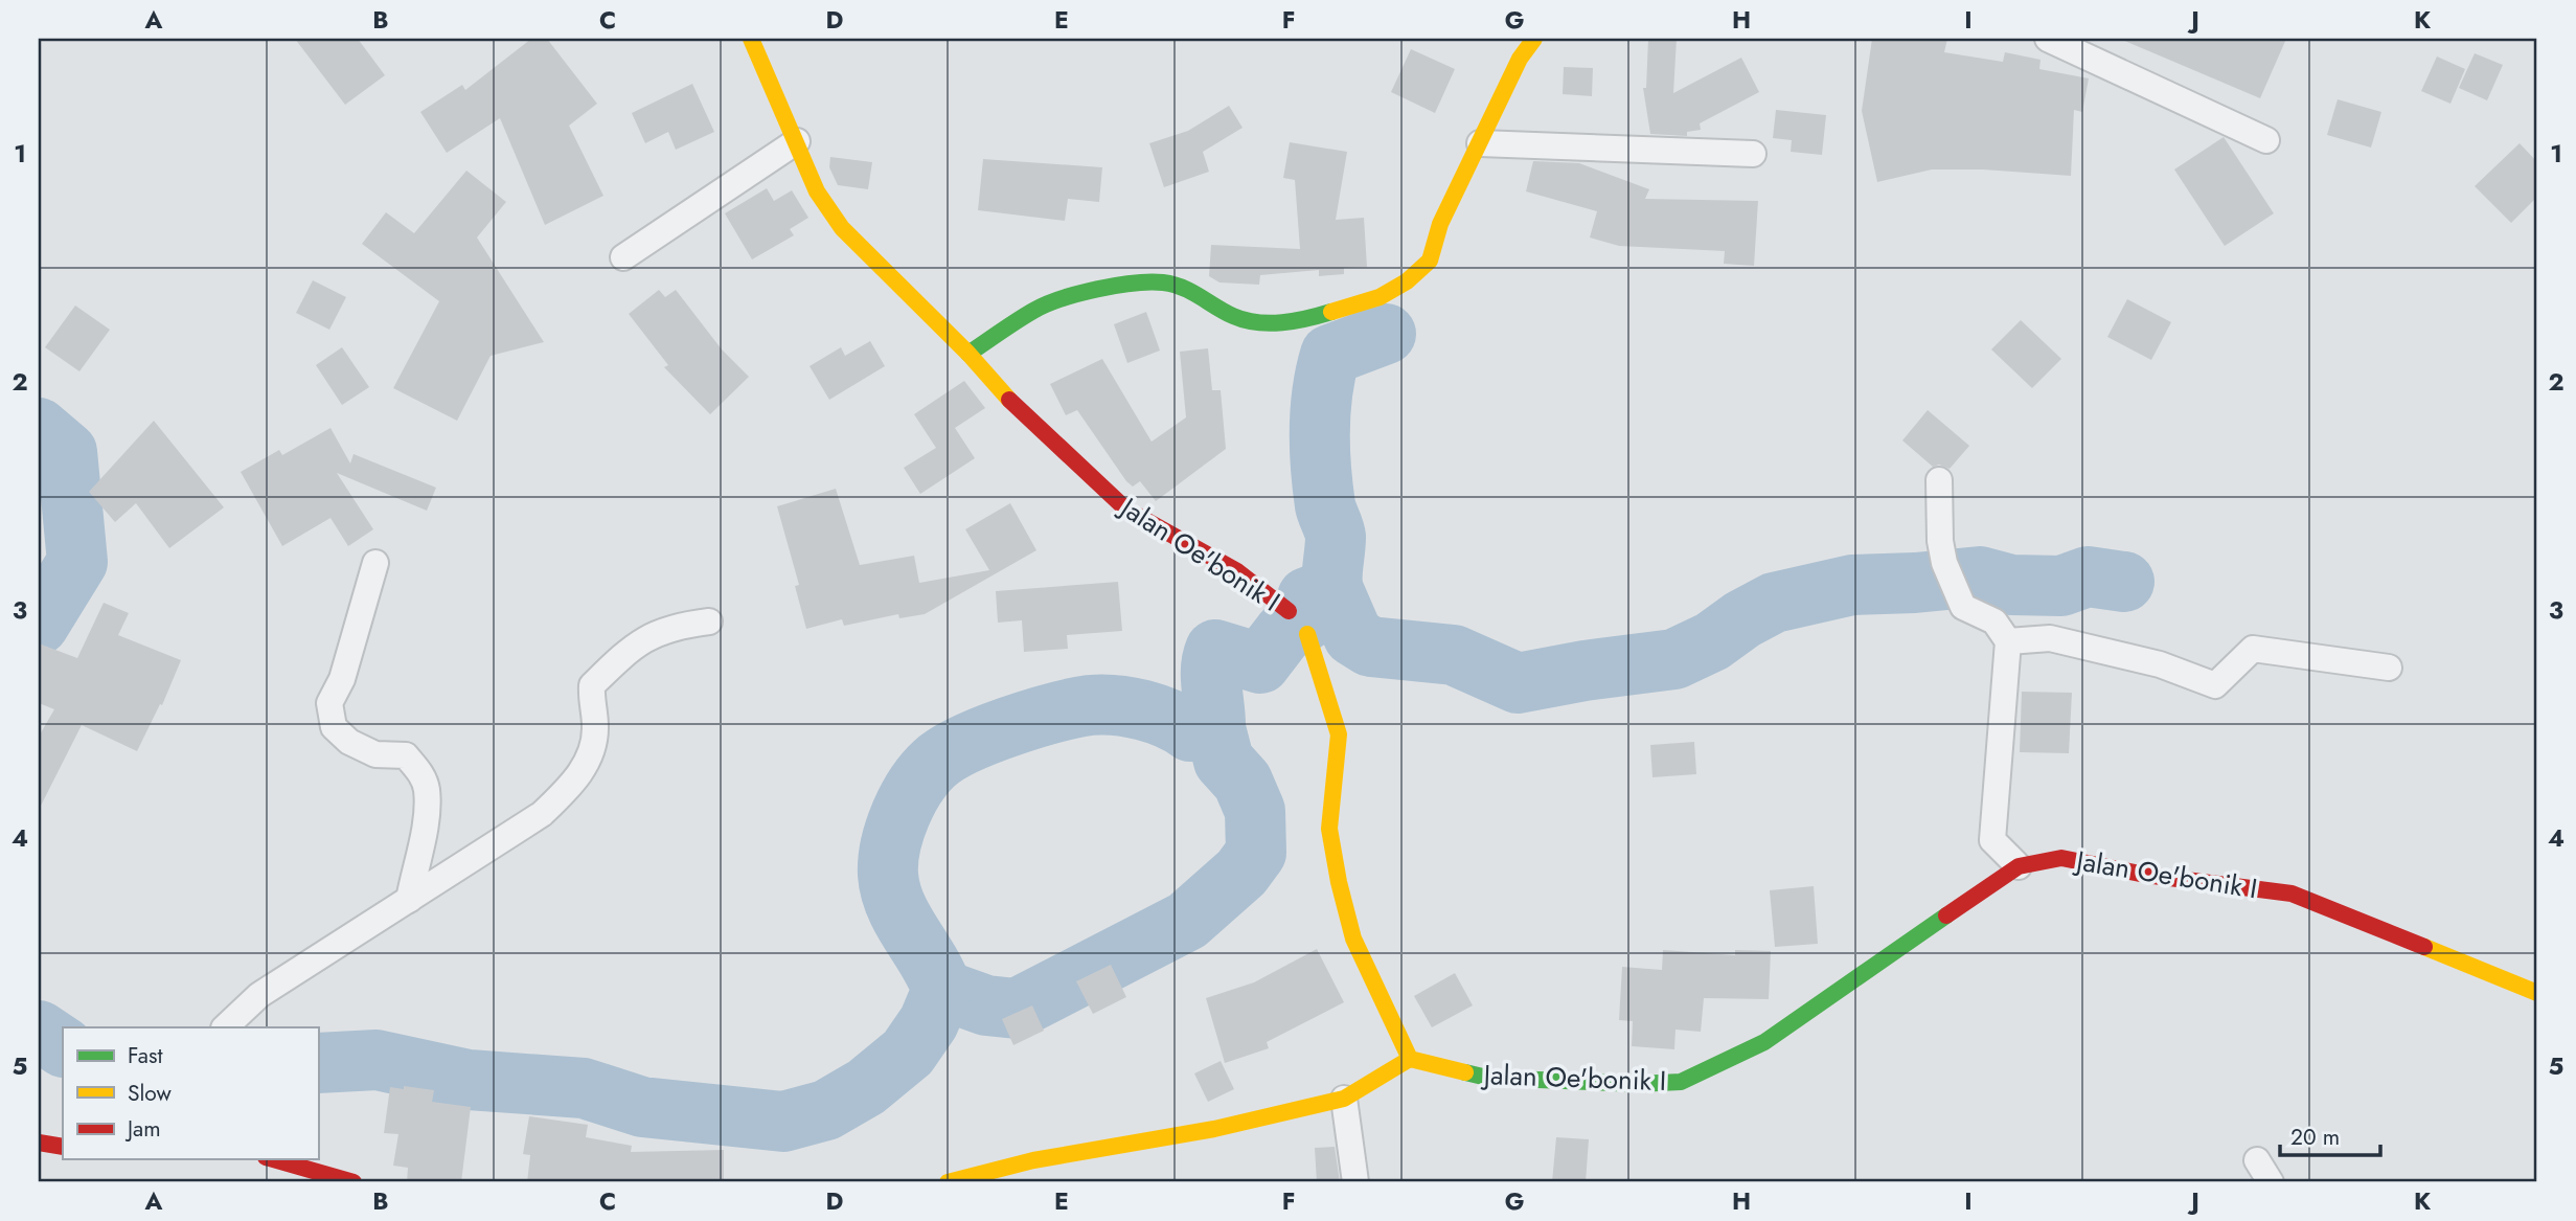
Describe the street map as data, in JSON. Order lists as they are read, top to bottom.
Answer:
{
  "streets": {
    "street": ["Jalan Oe'bonik I"]
  },
  "legend": ["Fast", "Slow", "Jam"],
  "scale_bar": "20 m",
  "grid": {
    "columns": [
      "A",
      "B",
      "C",
      "D",
      "E",
      "F",
      "G",
      "H",
      "I",
      "J",
      "K"
    ],
    "rows": [
      "1",
      "2",
      "3",
      "4",
      "5"
    ]
  }
}
